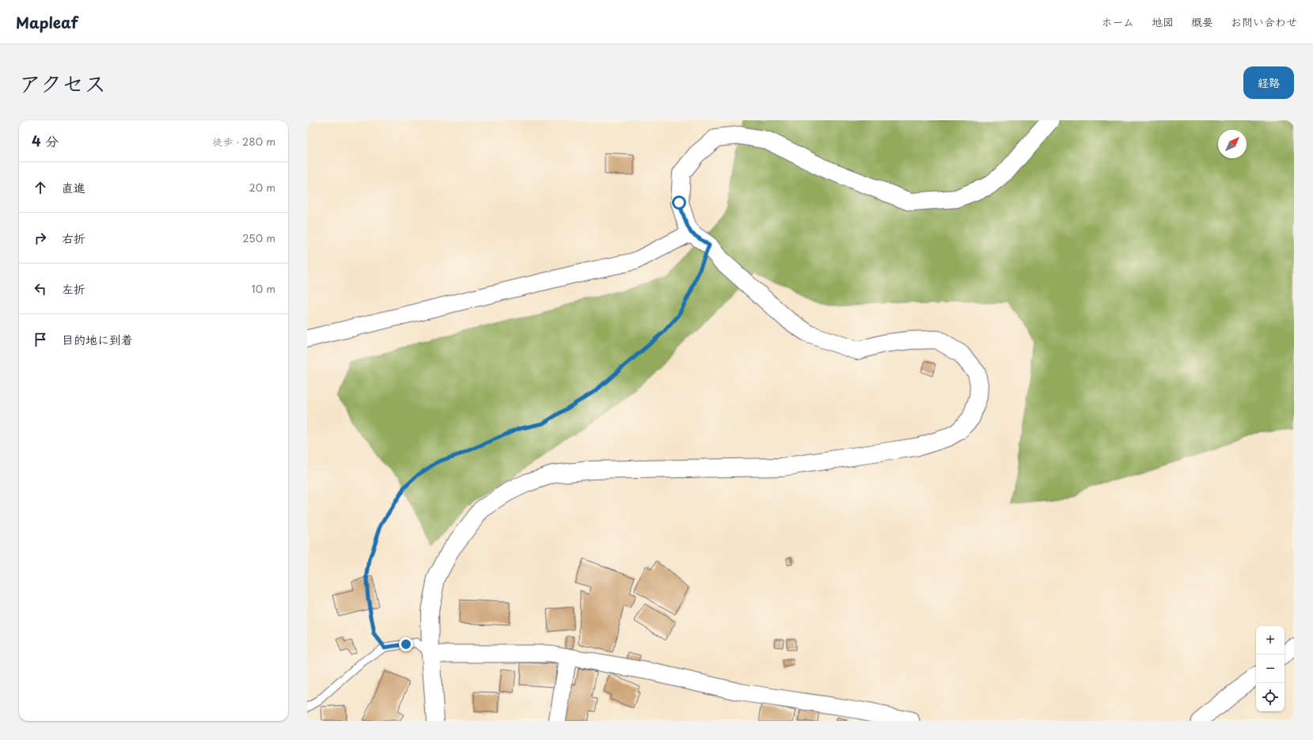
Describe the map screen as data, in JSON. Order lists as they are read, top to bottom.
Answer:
{
  "north": "top right",
  "page": {
    "header": "Mapleaf",
    "nav": [
      "ホーム",
      "地図",
      "概要",
      "お問い合わせ"
    ],
    "title": "アクセス",
    "buttons": "経路",
    "heading": ["4 分", "徒歩 · 280 m"],
    "list": [
      ["直進", "20 m"],
      ["右折", "250 m"],
      ["左折", "10 m"],
      "目的地に到着"
    ],
    "map_buttons": ["+", "−"]
  }
}
